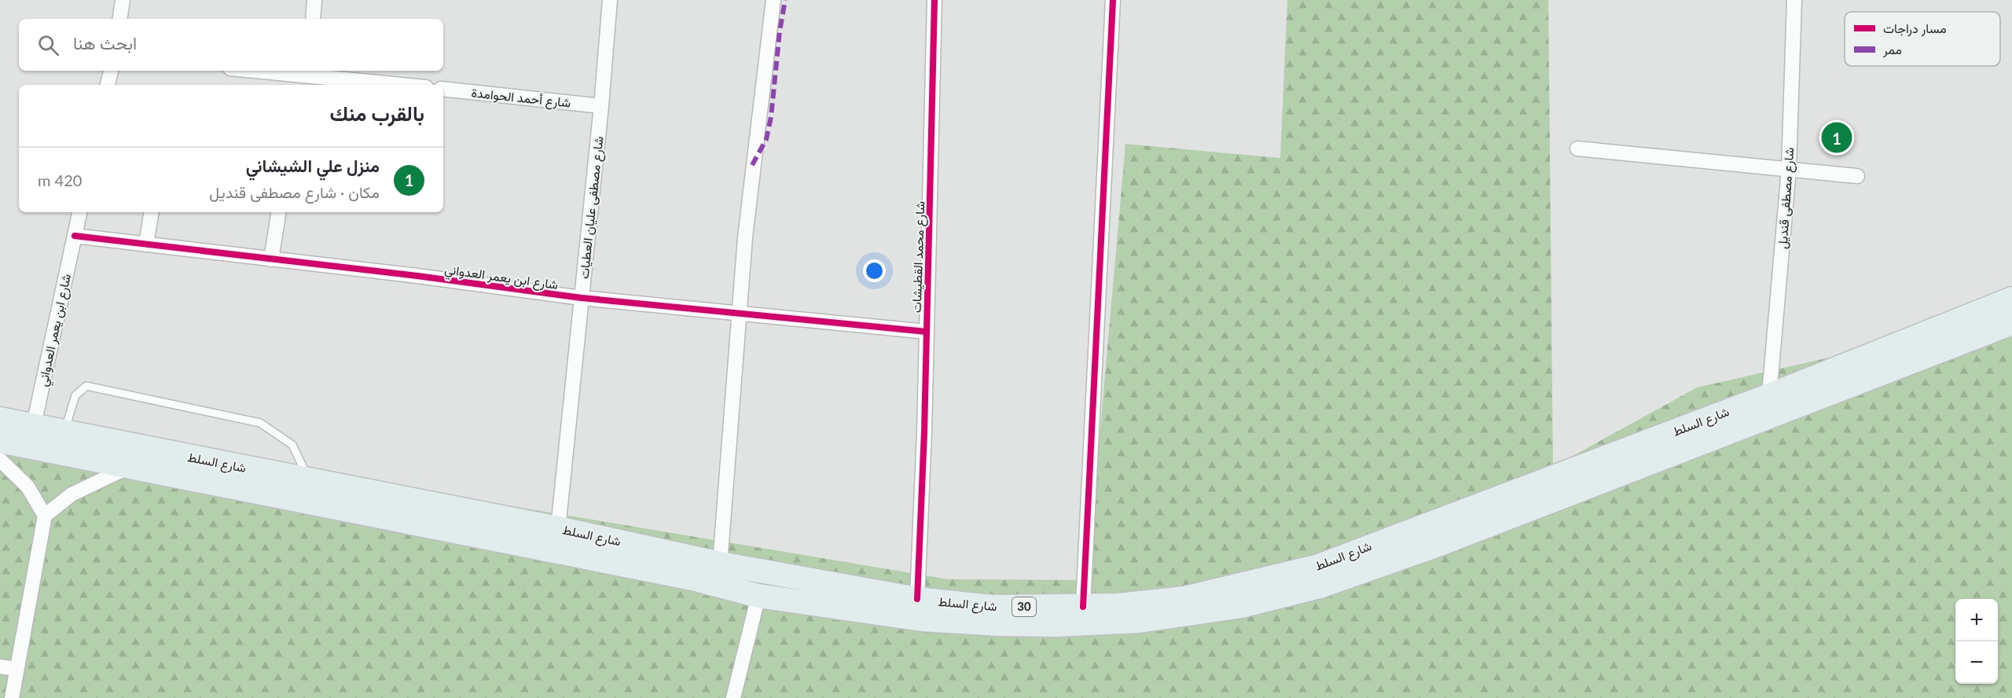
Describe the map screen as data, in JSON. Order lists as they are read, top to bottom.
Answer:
{
  "streets": {
    "main road": ["شارع السلط", "30"],
    "street": [
      "شارع أحمد الحوامدة",
      "شارع مصطفى قنديل",
      "شارع مصطفى عليان العطيات",
      "شارع محمد القطيشات",
      "شارع ابن يعمر العدواني"
    ]
  },
  "crossings": [
    ["شارع أحمد الحوامدة", "شارع مصطفى عليان العطيات"],
    ["شارع مصطفى قنديل", "شارع السلط"],
    ["شارع مصطفى عليان العطيات", "شارع ابن يعمر العدواني"],
    ["شارع مصطفى عليان العطيات", "شارع السلط"],
    ["شارع محمد القطيشات", "شارع ابن يعمر العدواني"],
    ["شارع محمد القطيشات", "شارع السلط"],
    ["شارع ابن يعمر العدواني", "شارع السلط"]
  ],
  "legend": ["مسار دراجات", "ممر"],
  "page": {
    "search": "ابحث هنا",
    "heading": "بالقرب منك",
    "pins": "1",
    "list": [
      {
        "mark": "1",
        "name": "منزل علي الشيشاني",
        "note": "مكان · شارع مصطفى قنديل",
        "value": "420 m"
      }
    ],
    "map_buttons": ["+", "−"]
  }
}
